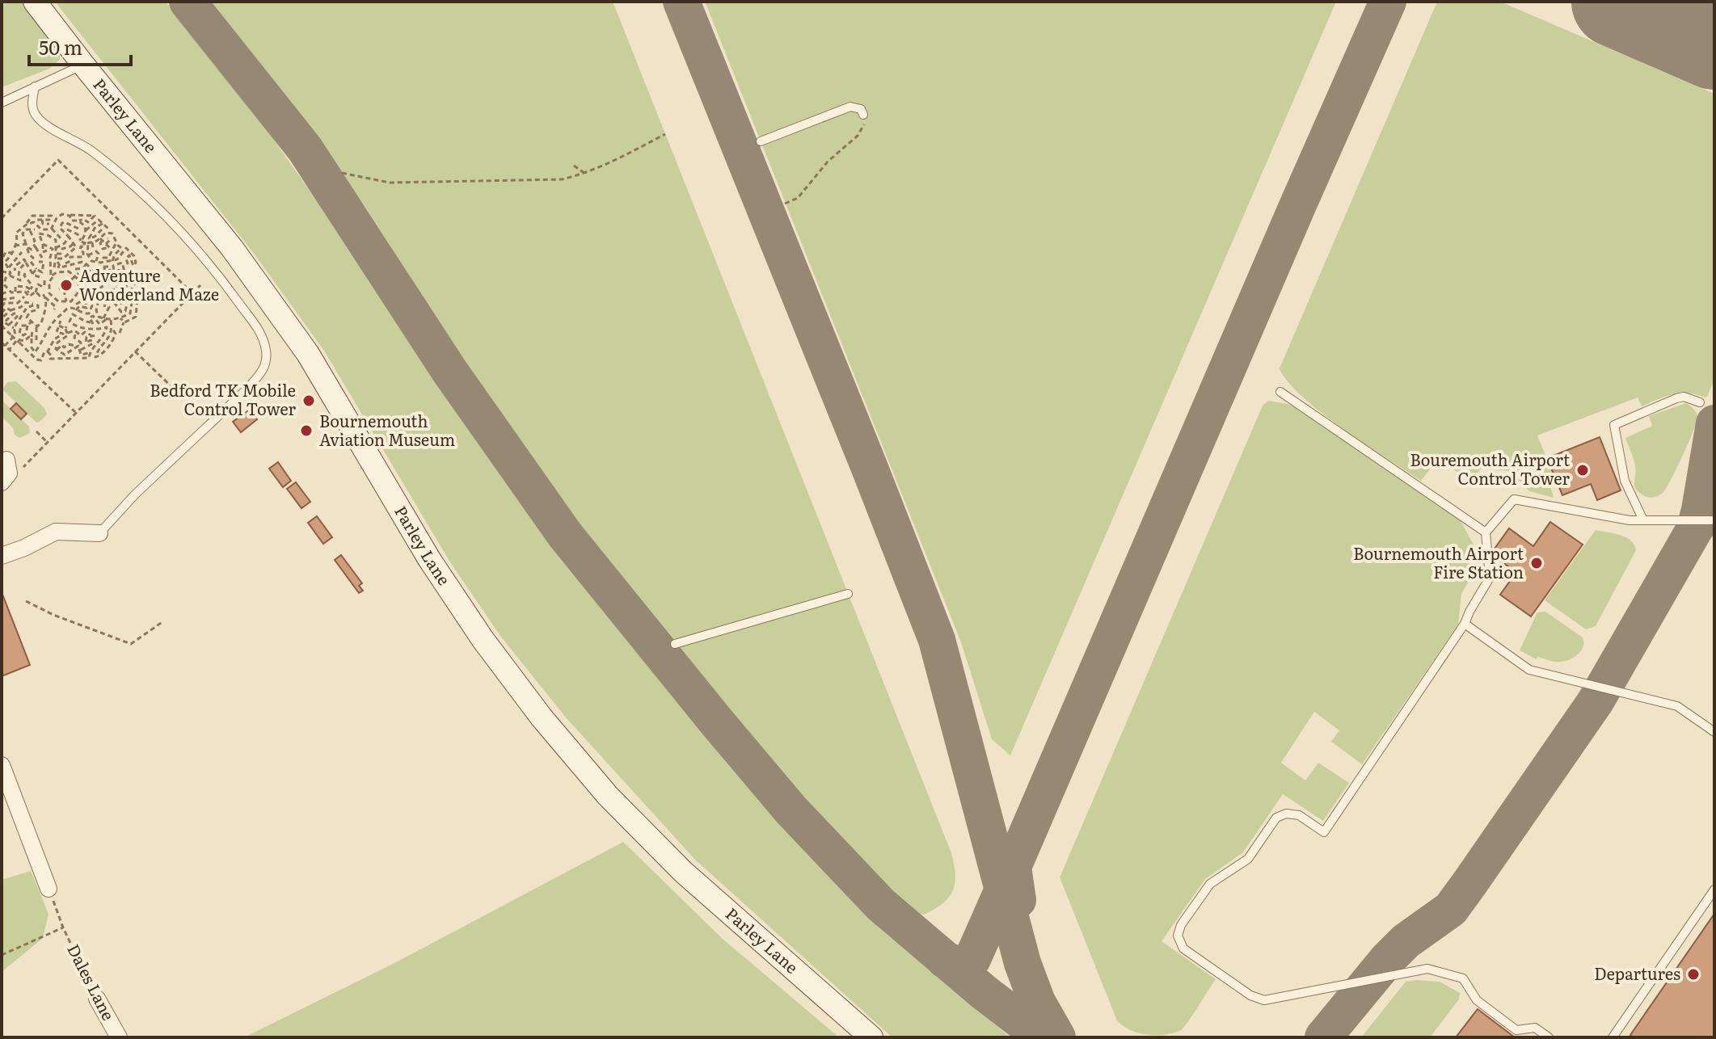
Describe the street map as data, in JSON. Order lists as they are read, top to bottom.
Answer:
{
  "streets": {
    "main road": ["Parley Lane"],
    "street": ["Dales Lane"]
  },
  "places": [
    "Adventure Wonderland Maze",
    "Bedford TK Mobile Control Tower",
    "Bournemouth Aviation Museum",
    "Bouremouth Airport Control Tower",
    "Bournemouth Airport Fire Station",
    "Departures"
  ],
  "scale_bar": "50 m"
}
